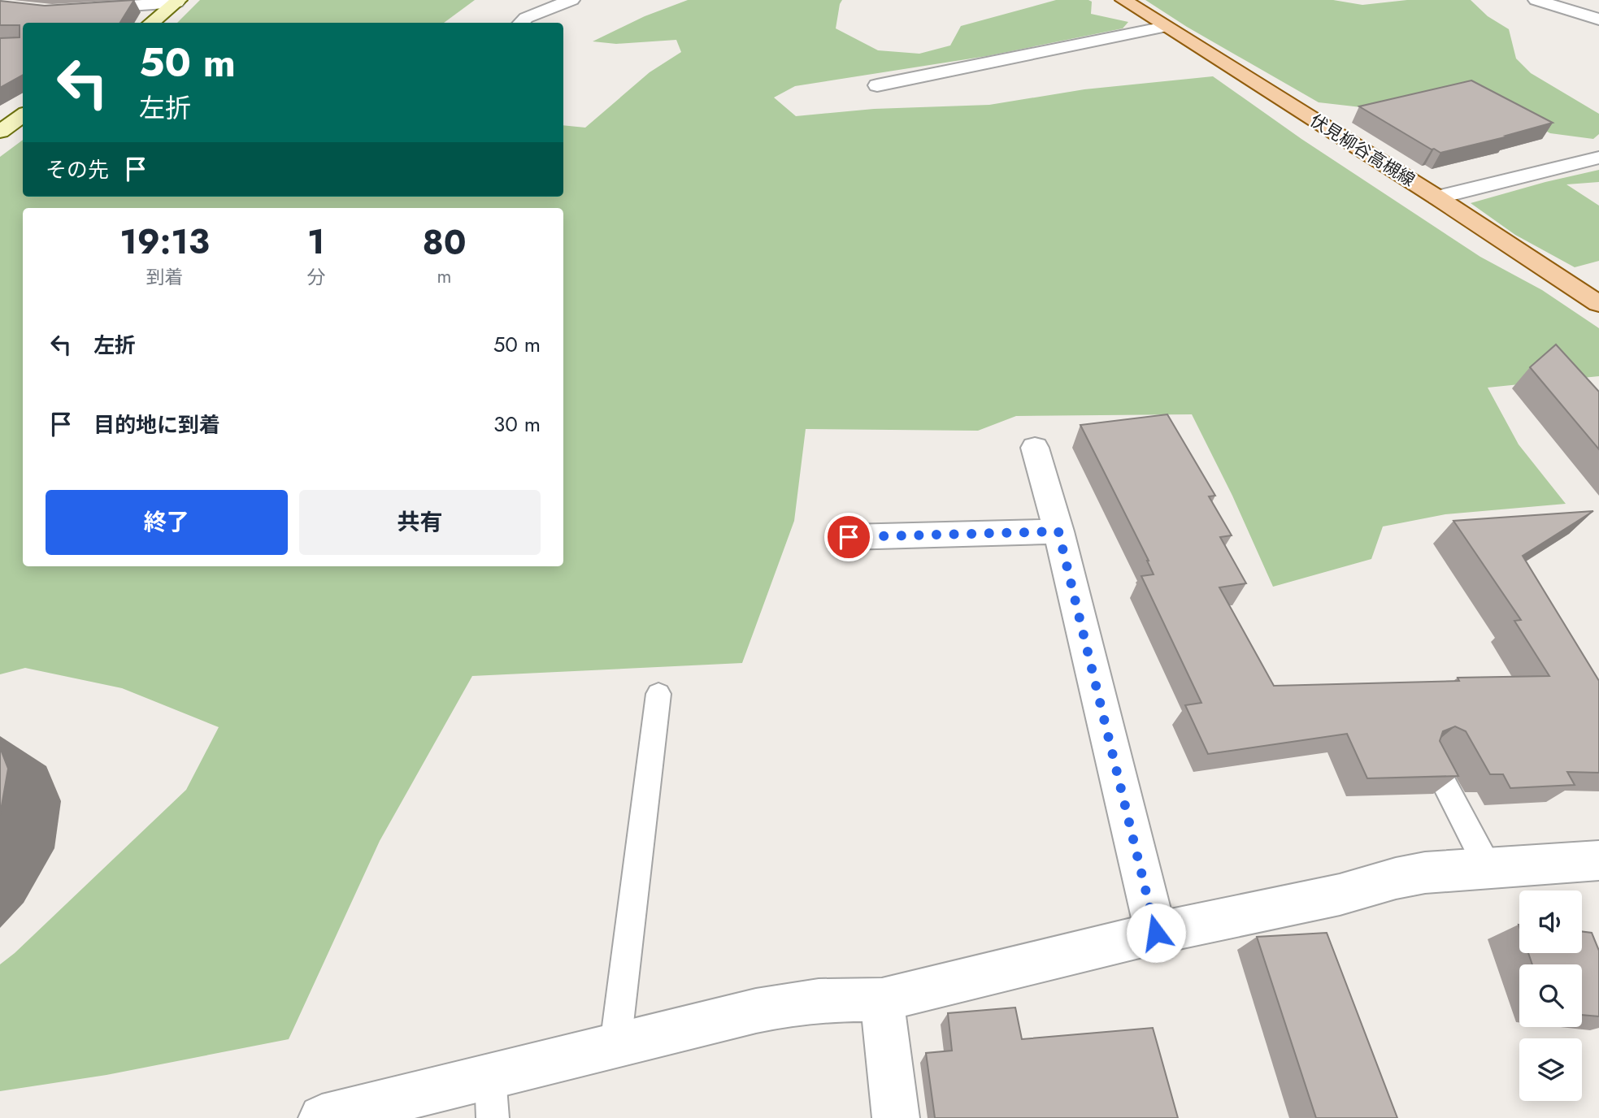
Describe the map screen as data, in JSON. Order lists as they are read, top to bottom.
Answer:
{
  "streets": {
    "main road": ["伏見柳谷高槻線"]
  },
  "page": {
    "turn": ["50 m", "左折"],
    "then": "その先",
    "eta": [
      "19:13",
      "到着",
      "1",
      "分",
      "80",
      "m"
    ],
    "list": [
      {
        "name": "左折",
        "value": "50 m"
      },
      {
        "name": "目的地に到着",
        "value": "30 m"
      }
    ],
    "buttons": ["終了", "共有"]
  }
}
